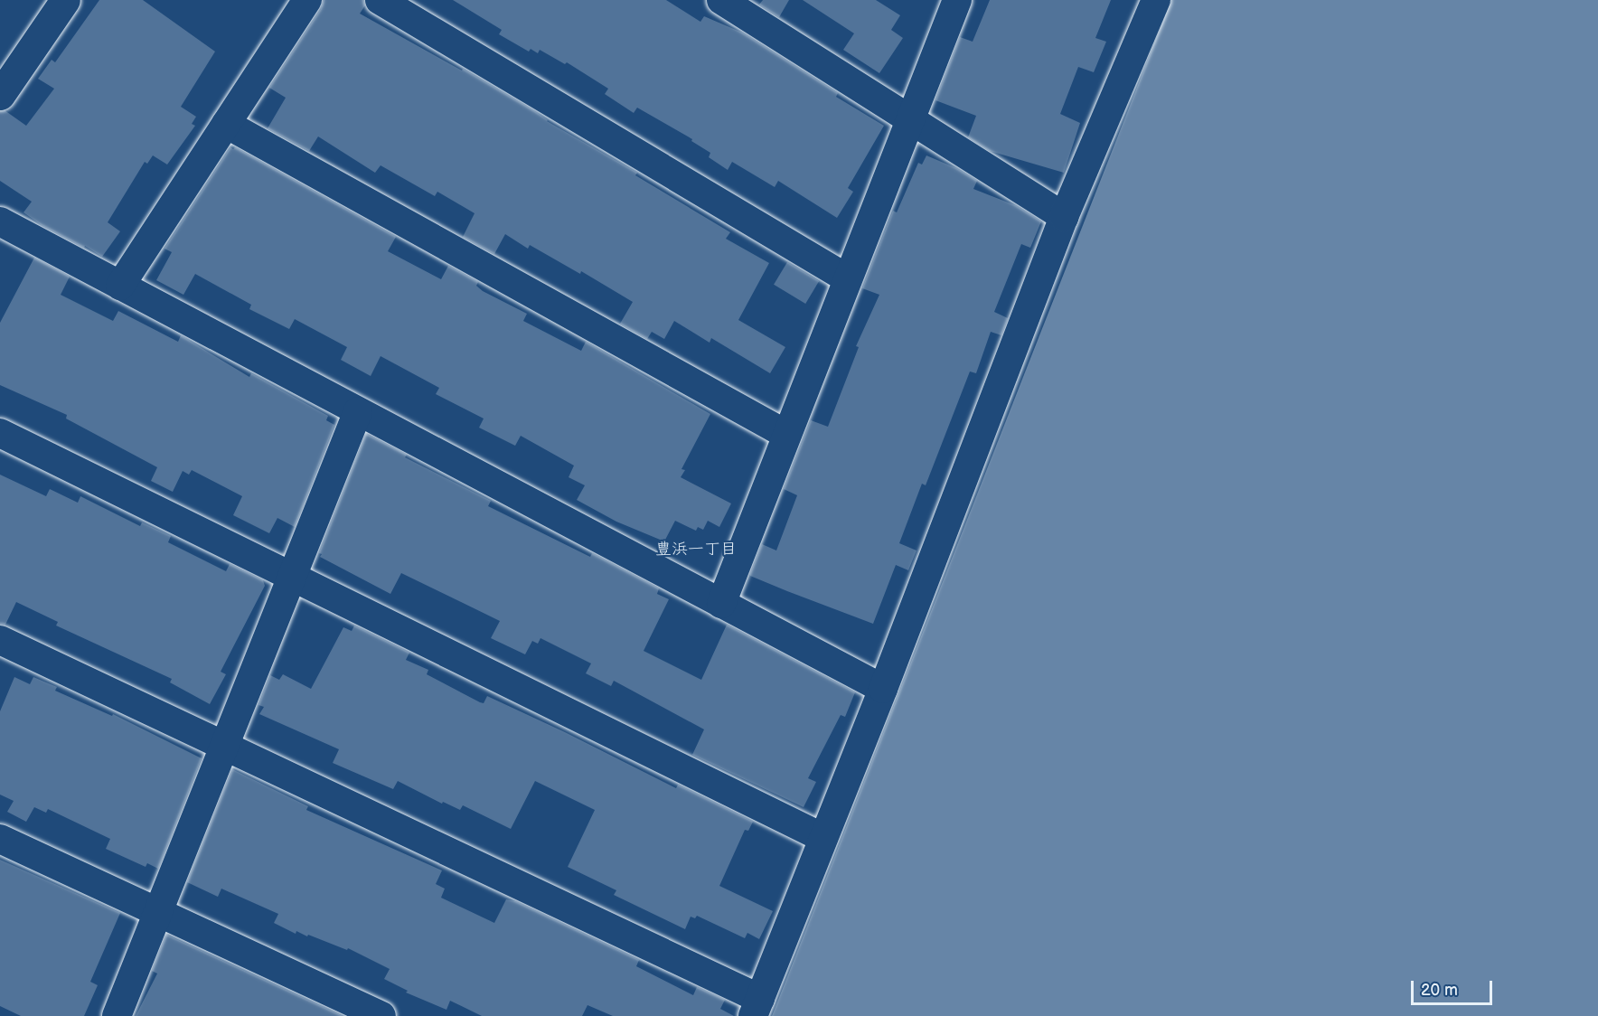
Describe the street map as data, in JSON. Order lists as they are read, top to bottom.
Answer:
{
  "districts": ["豊浜一丁目"],
  "scale_bar": "20 m"
}
